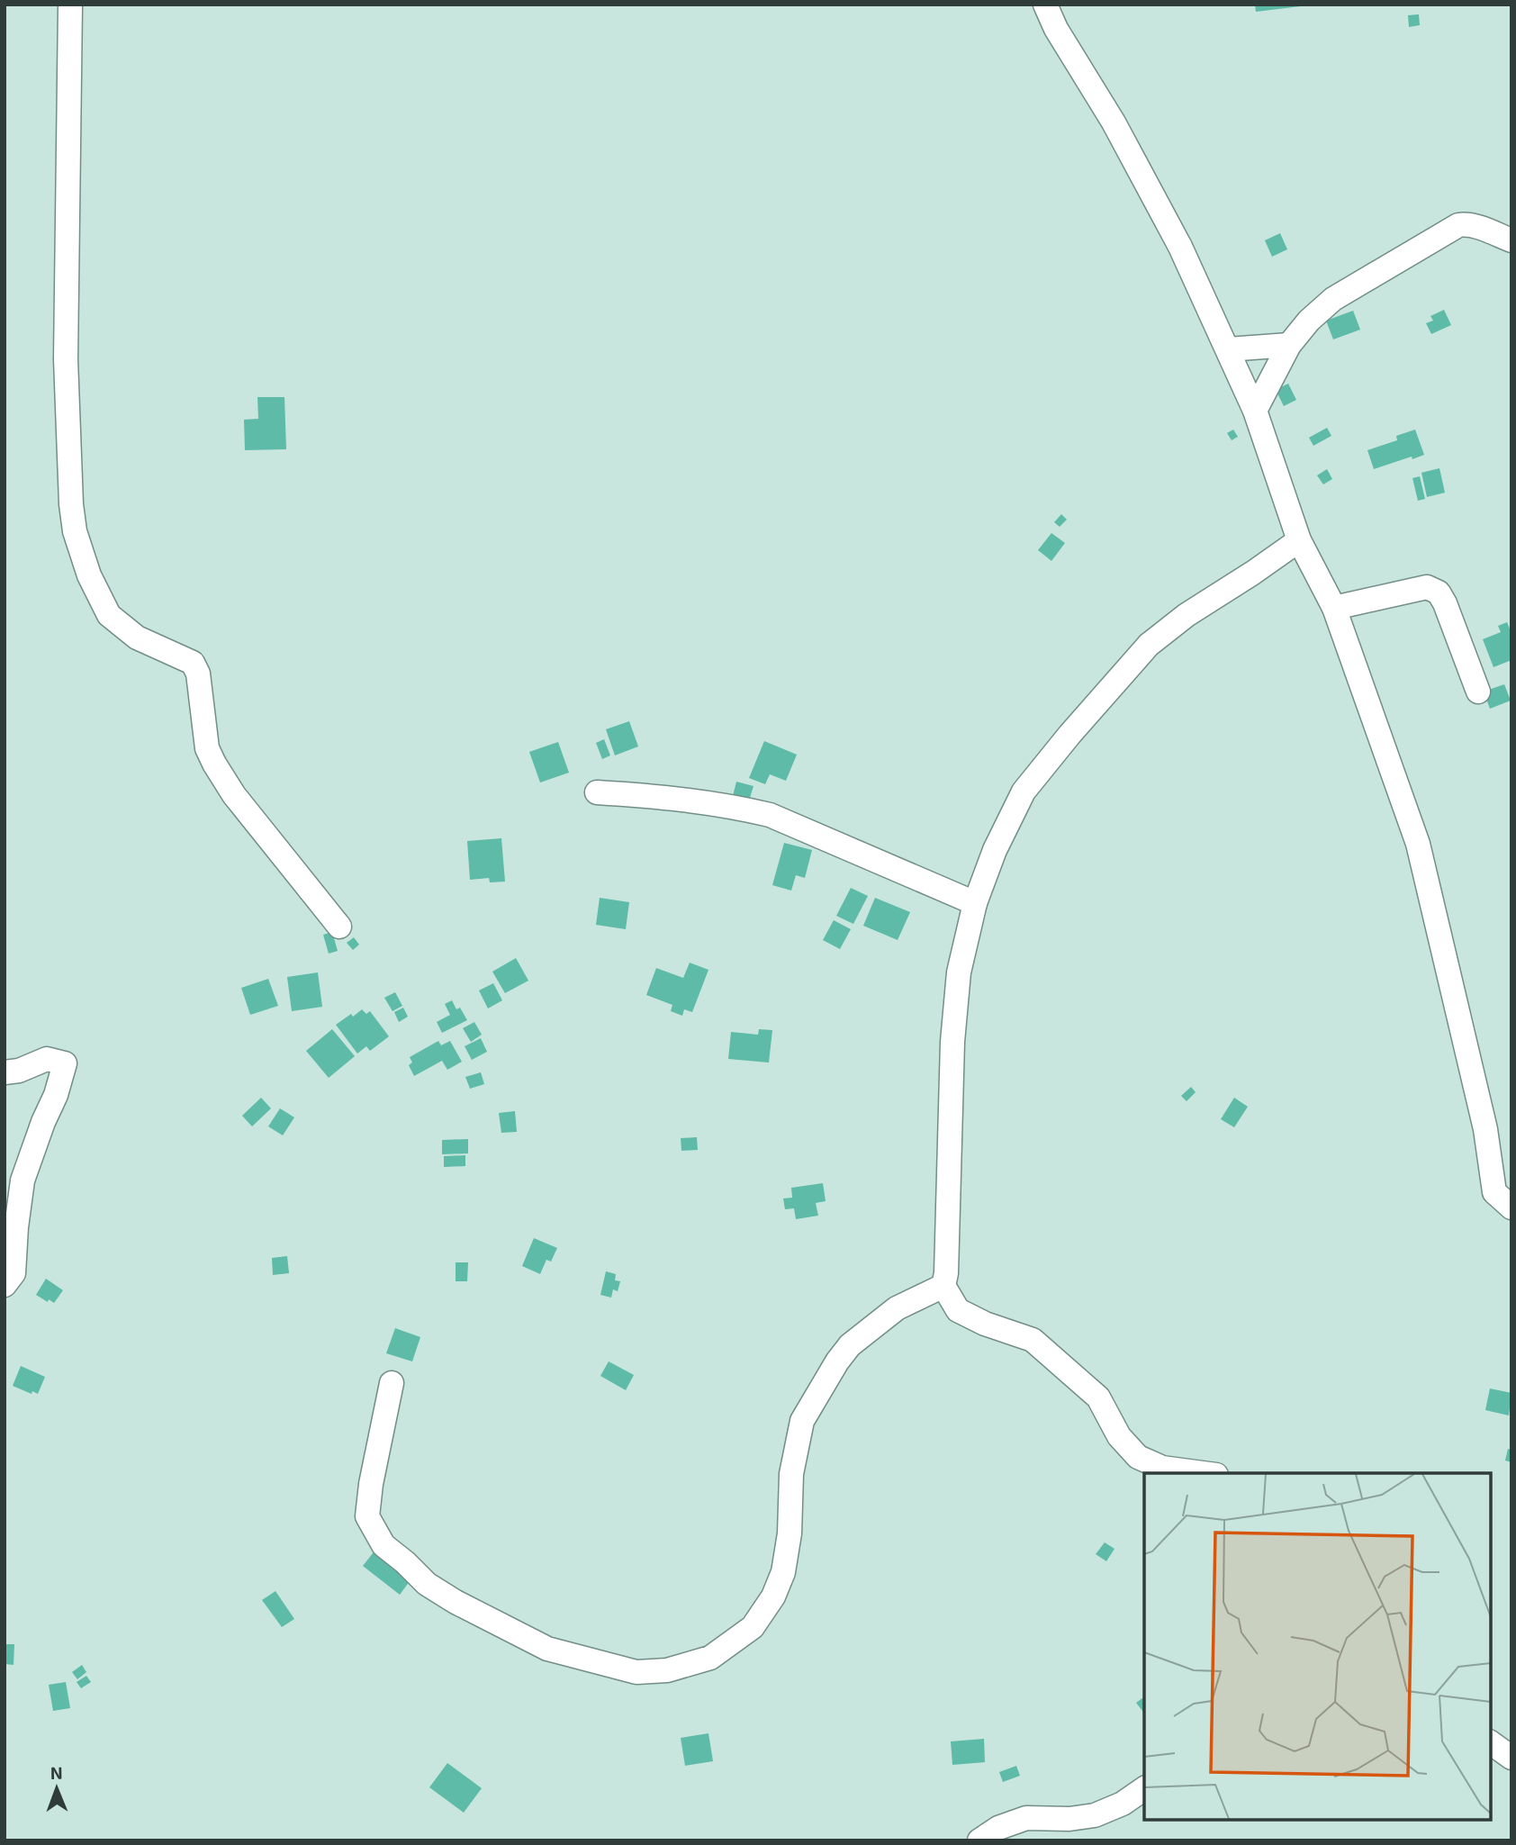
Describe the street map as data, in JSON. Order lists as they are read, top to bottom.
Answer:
{
  "north": "top"
}
